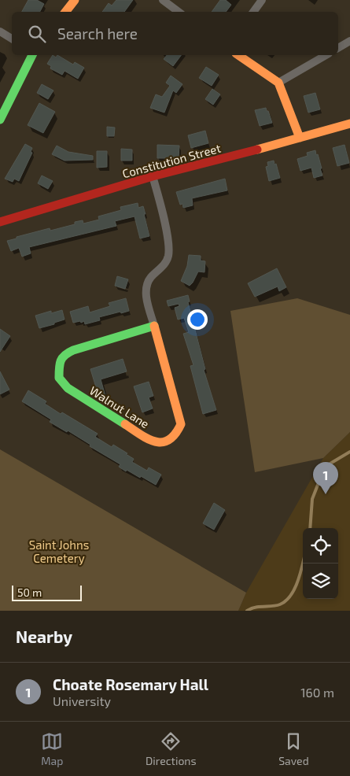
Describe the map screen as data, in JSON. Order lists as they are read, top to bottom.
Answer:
{
  "streets": {
    "street": ["Constitution Street", "Walnut Lane"]
  },
  "crossings": [
    ["Constitution Street", "Walnut Lane"]
  ],
  "parks": ["Saint Johns Cemetery"],
  "scale_bar": "50 m",
  "page": {
    "search": "Search here",
    "pins": "1",
    "scale": "50 m",
    "heading": "Nearby",
    "list": [
      {
        "mark": "1",
        "name": "Choate Rosemary Hall",
        "note": "University",
        "value": "160 m"
      }
    ],
    "nav": ["Map", "Directions", "Saved"]
  }
}
